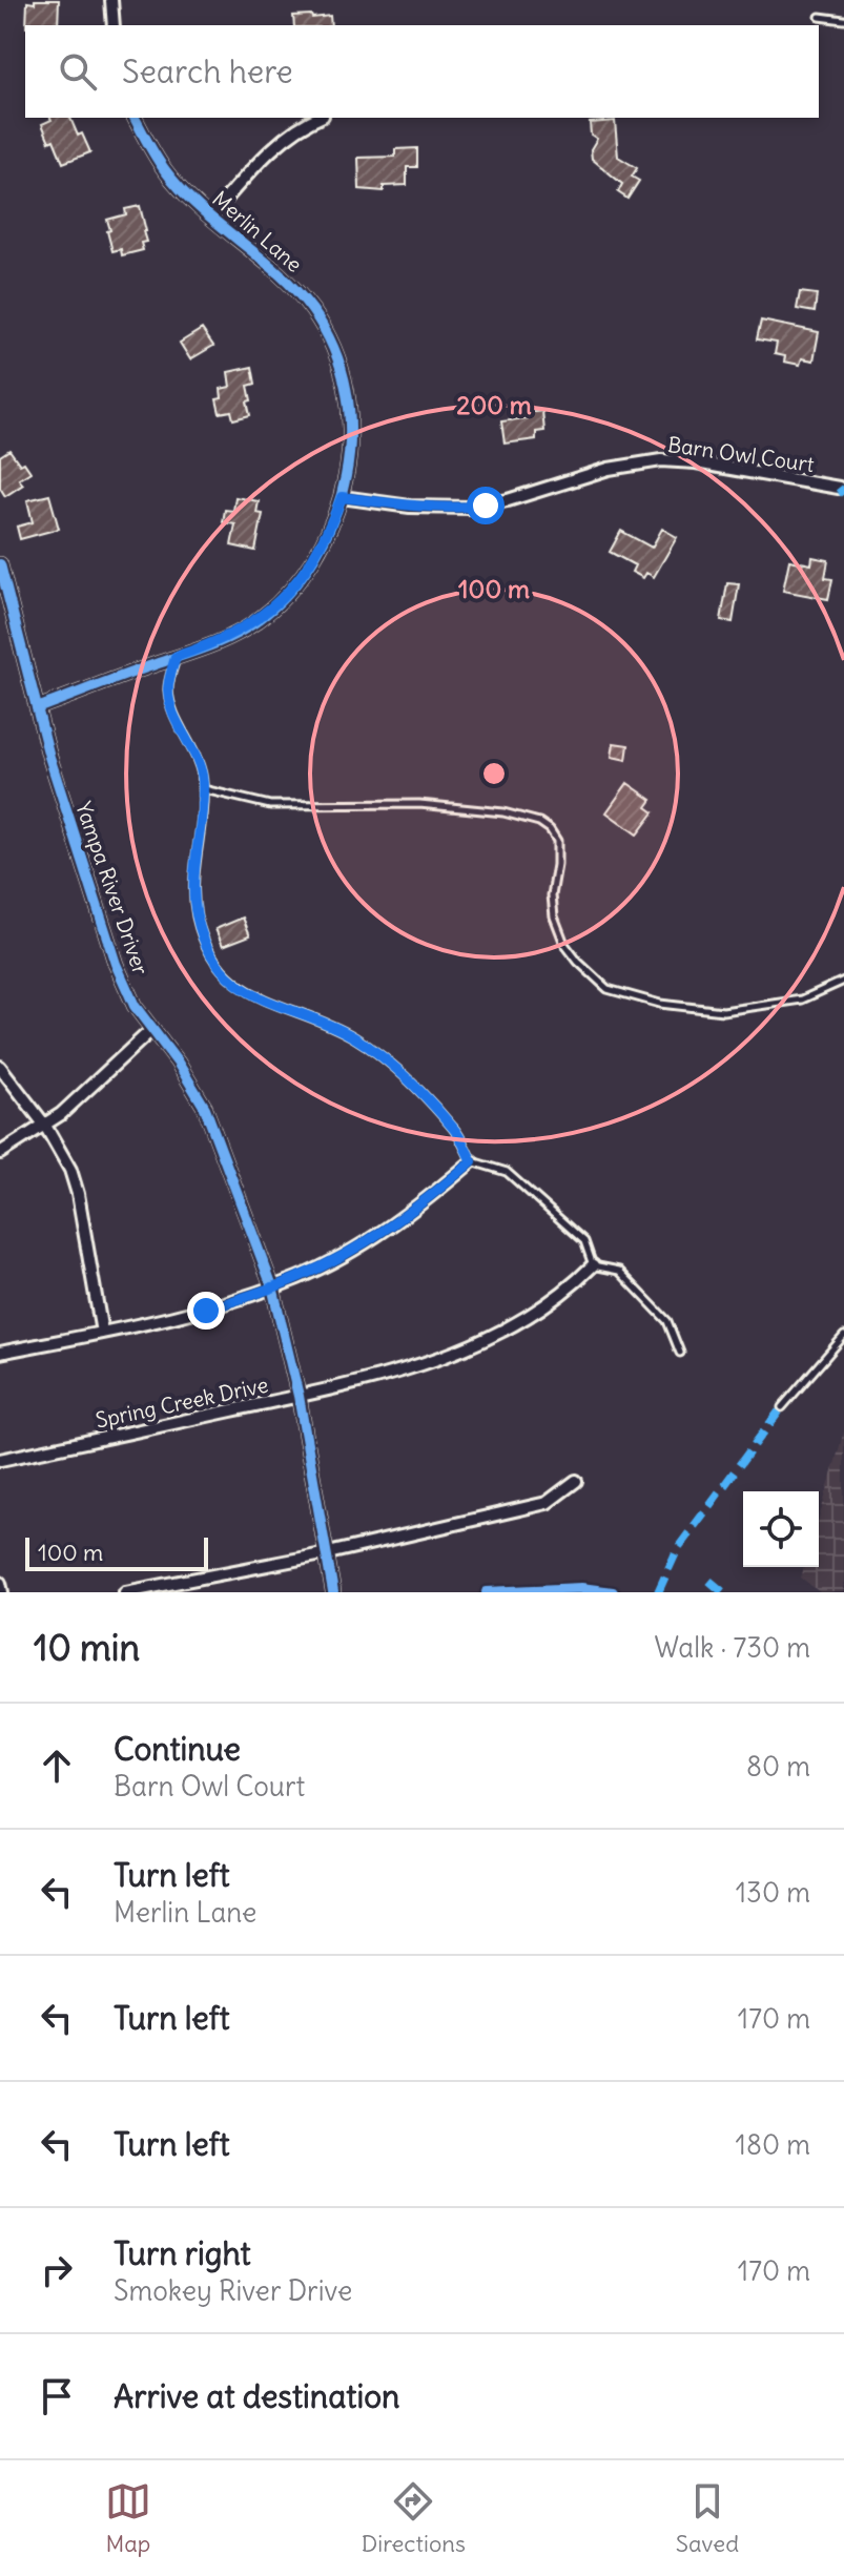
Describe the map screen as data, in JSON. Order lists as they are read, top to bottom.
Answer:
{
  "streets": {
    "street": [
      "Merlin Lane",
      "Barn Owl Court",
      "Yampa River Driver",
      "Spring Creek Drive"
    ]
  },
  "crossings": [
    ["Merlin Lane", "Barn Owl Court"],
    ["Merlin Lane", "Yampa River Driver"],
    ["Yampa River Driver", "Spring Creek Drive"]
  ],
  "scale_bar": "100 m",
  "page": {
    "search": "Search here",
    "scale": "100 m",
    "heading": ["10 min", "Walk · 730 m"],
    "list": [
      ["Continue", "Barn Owl Court", "80 m"],
      ["Turn left", "Merlin Lane", "130 m"],
      ["Turn left", "170 m"],
      ["Turn left", "180 m"],
      ["Turn right", "Smokey River Drive", "170 m"],
      "Arrive at destination"
    ],
    "nav": ["Map", "Directions", "Saved"]
  },
  "rings": ["200 m", "100 m"]
}
